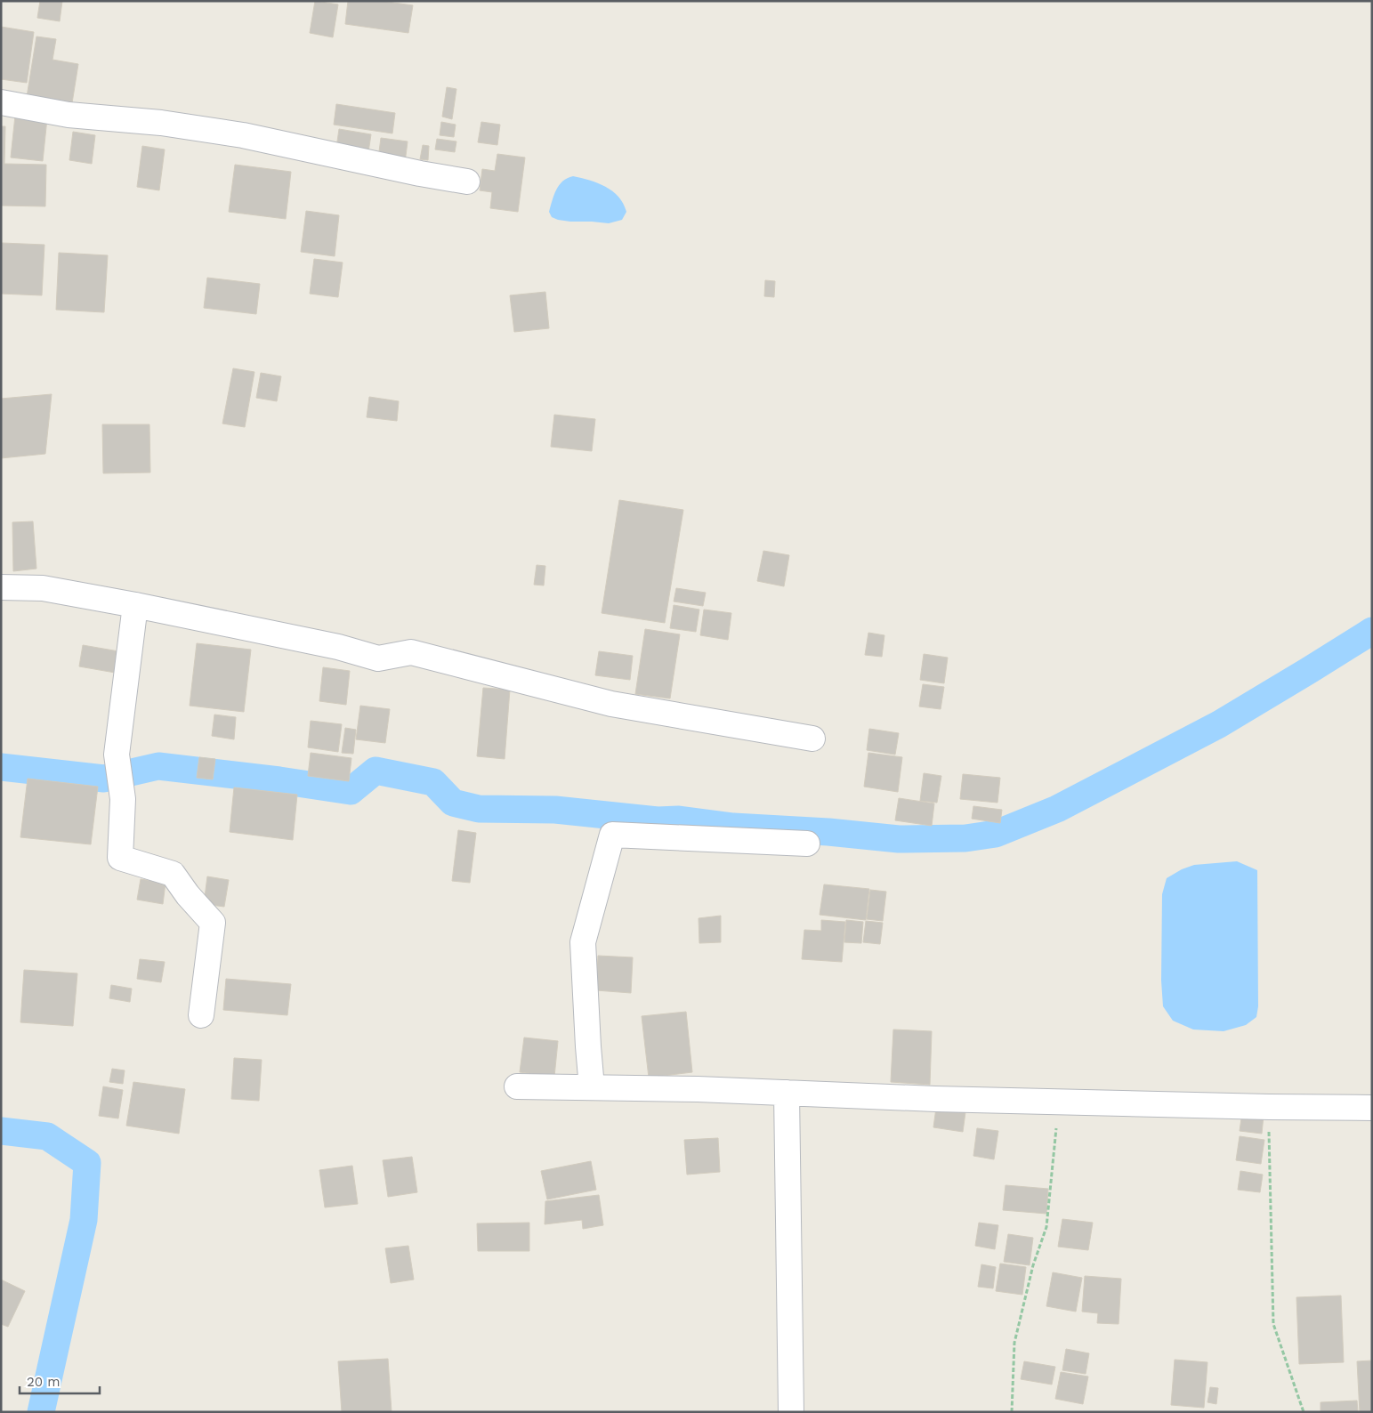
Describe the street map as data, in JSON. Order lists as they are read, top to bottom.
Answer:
{
  "scale_bar": "20 m"
}
